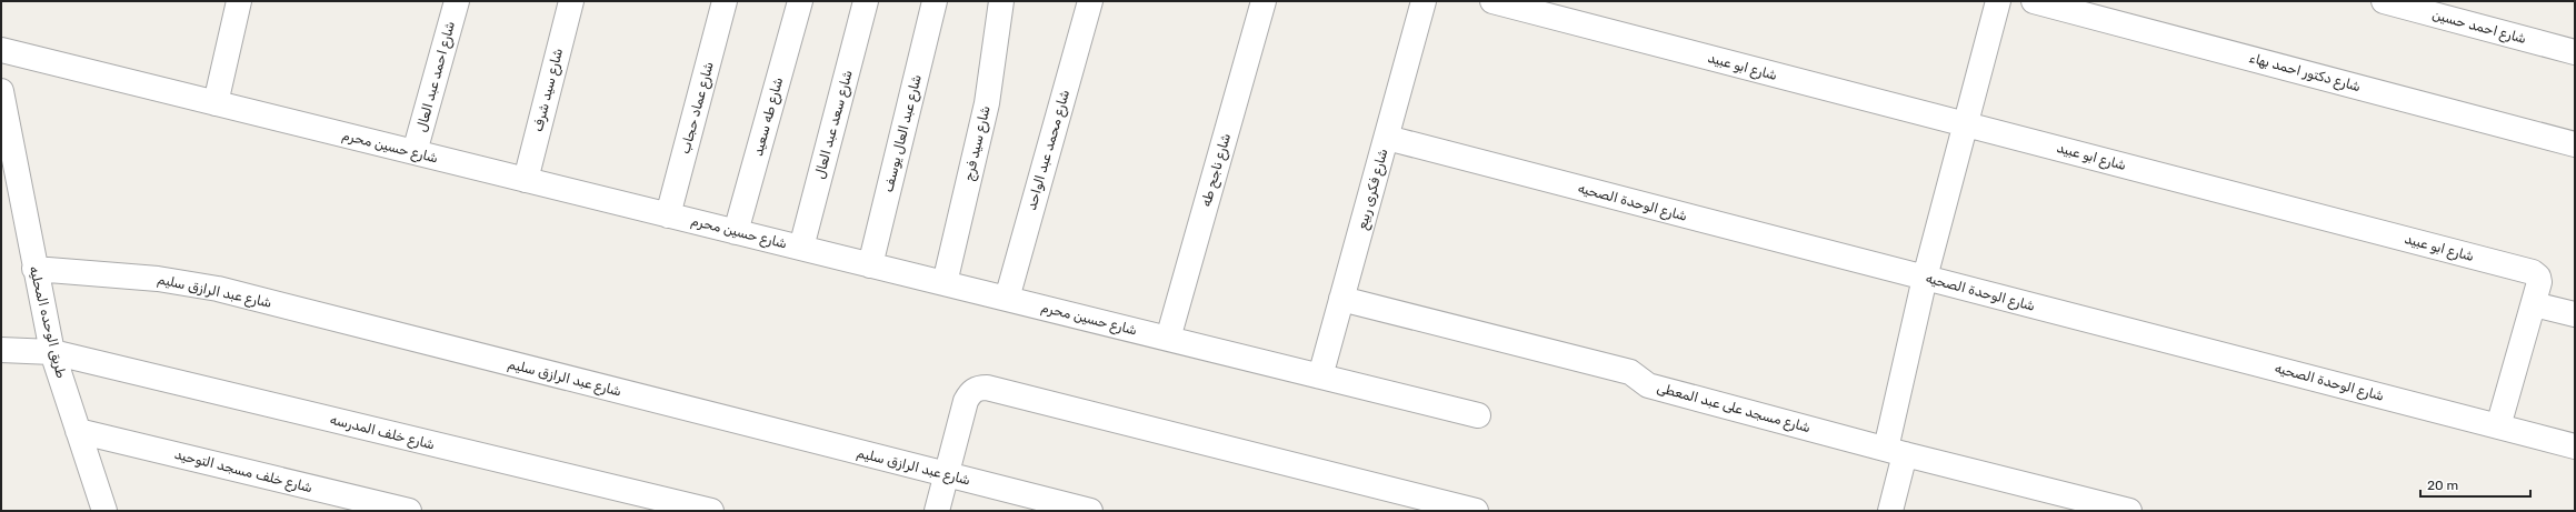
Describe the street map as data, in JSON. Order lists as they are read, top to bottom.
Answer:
{
  "streets": {
    "street": [
      "شارع احمد حسين",
      "شارع ابو عبيد",
      "شارع دكتور احمد بهاء",
      "شارع احمد عبد العال",
      "شارع سيد شرف",
      "شارع عماد حجاب",
      "شارع طه سعيد",
      "شارع سعد عبد العال",
      "شارع عبد العال يوسف",
      "شارع سيد فرج",
      "شارع حسين محرم",
      "شارع محمد عبد الواحد",
      "شارع ناجح طه",
      "شارع فكرى ربيع",
      "شارع الوحدة الصحيه",
      "شارع عبد الرازق سليم",
      "طريق الوحده المحليه",
      "شارع مسجد على عبد المعطى",
      "شارع خلف المدرسه",
      "شارع خلف مسجد التوحيد"
    ]
  },
  "crossings": [
    ["شارع ابو عبيد", "شارع الوحدة الصحيه"],
    ["شارع احمد عبد العال", "شارع حسين محرم"],
    ["شارع سيد شرف", "شارع حسين محرم"],
    ["شارع عماد حجاب", "شارع حسين محرم"],
    ["شارع طه سعيد", "شارع حسين محرم"],
    ["شارع سعد عبد العال", "شارع حسين محرم"],
    ["شارع عبد العال يوسف", "شارع حسين محرم"],
    ["شارع سيد فرج", "شارع حسين محرم"],
    ["شارع حسين محرم", "شارع محمد عبد الواحد"],
    ["شارع حسين محرم", "شارع ناجح طه"],
    ["شارع حسين محرم", "شارع فكرى ربيع"],
    ["شارع فكرى ربيع", "شارع الوحدة الصحيه"],
    ["شارع فكرى ربيع", "شارع مسجد على عبد المعطى"],
    ["شارع عبد الرازق سليم", "طريق الوحده المحليه"],
    ["طريق الوحده المحليه", "شارع خلف المدرسه"],
    ["طريق الوحده المحليه", "شارع خلف مسجد التوحيد"]
  ],
  "scale_bar": "20 m"
}
